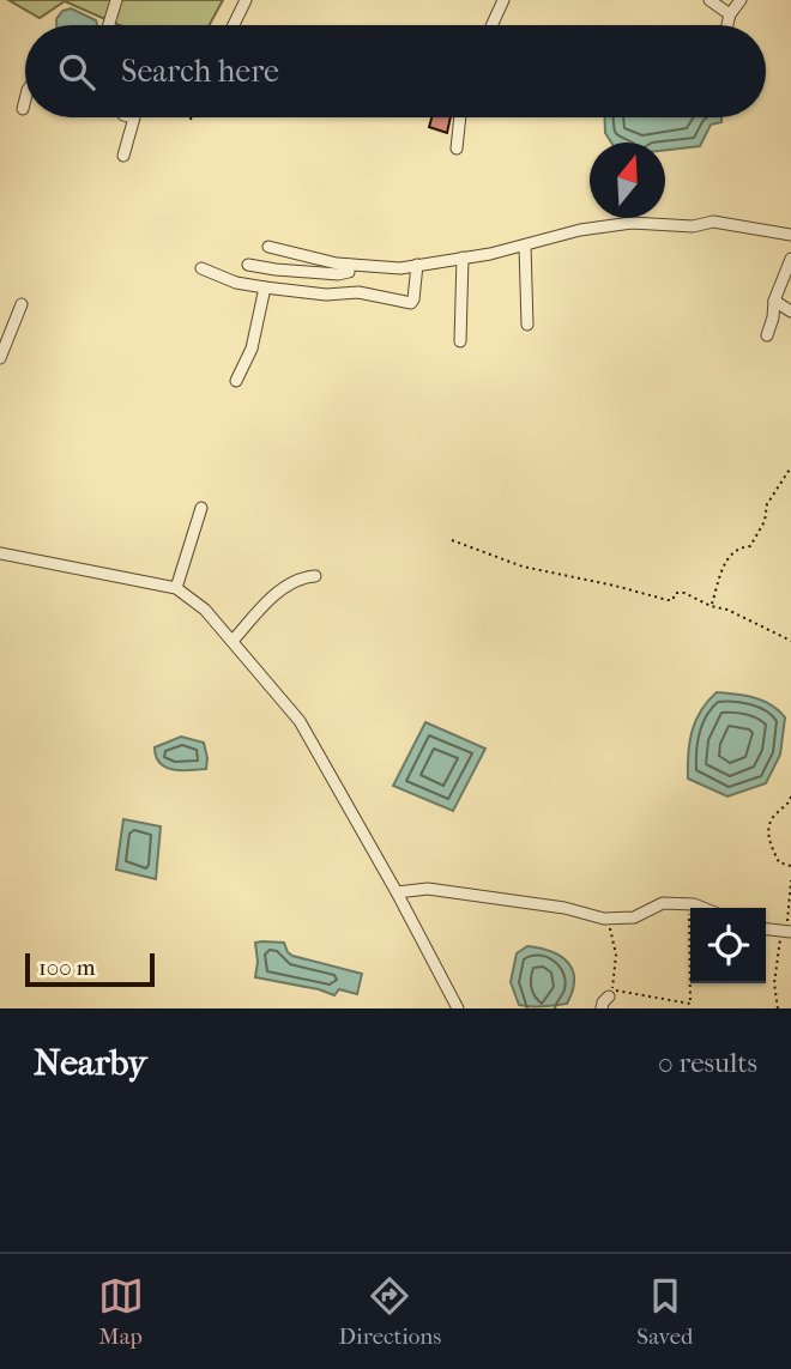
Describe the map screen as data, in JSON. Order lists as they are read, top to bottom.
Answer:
{
  "scale_bar": "100 m",
  "north": "top",
  "page": {
    "search": "Search here",
    "scale": "100 m",
    "heading": ["Nearby", "0 results"],
    "nav": ["Map", "Directions", "Saved"]
  }
}
